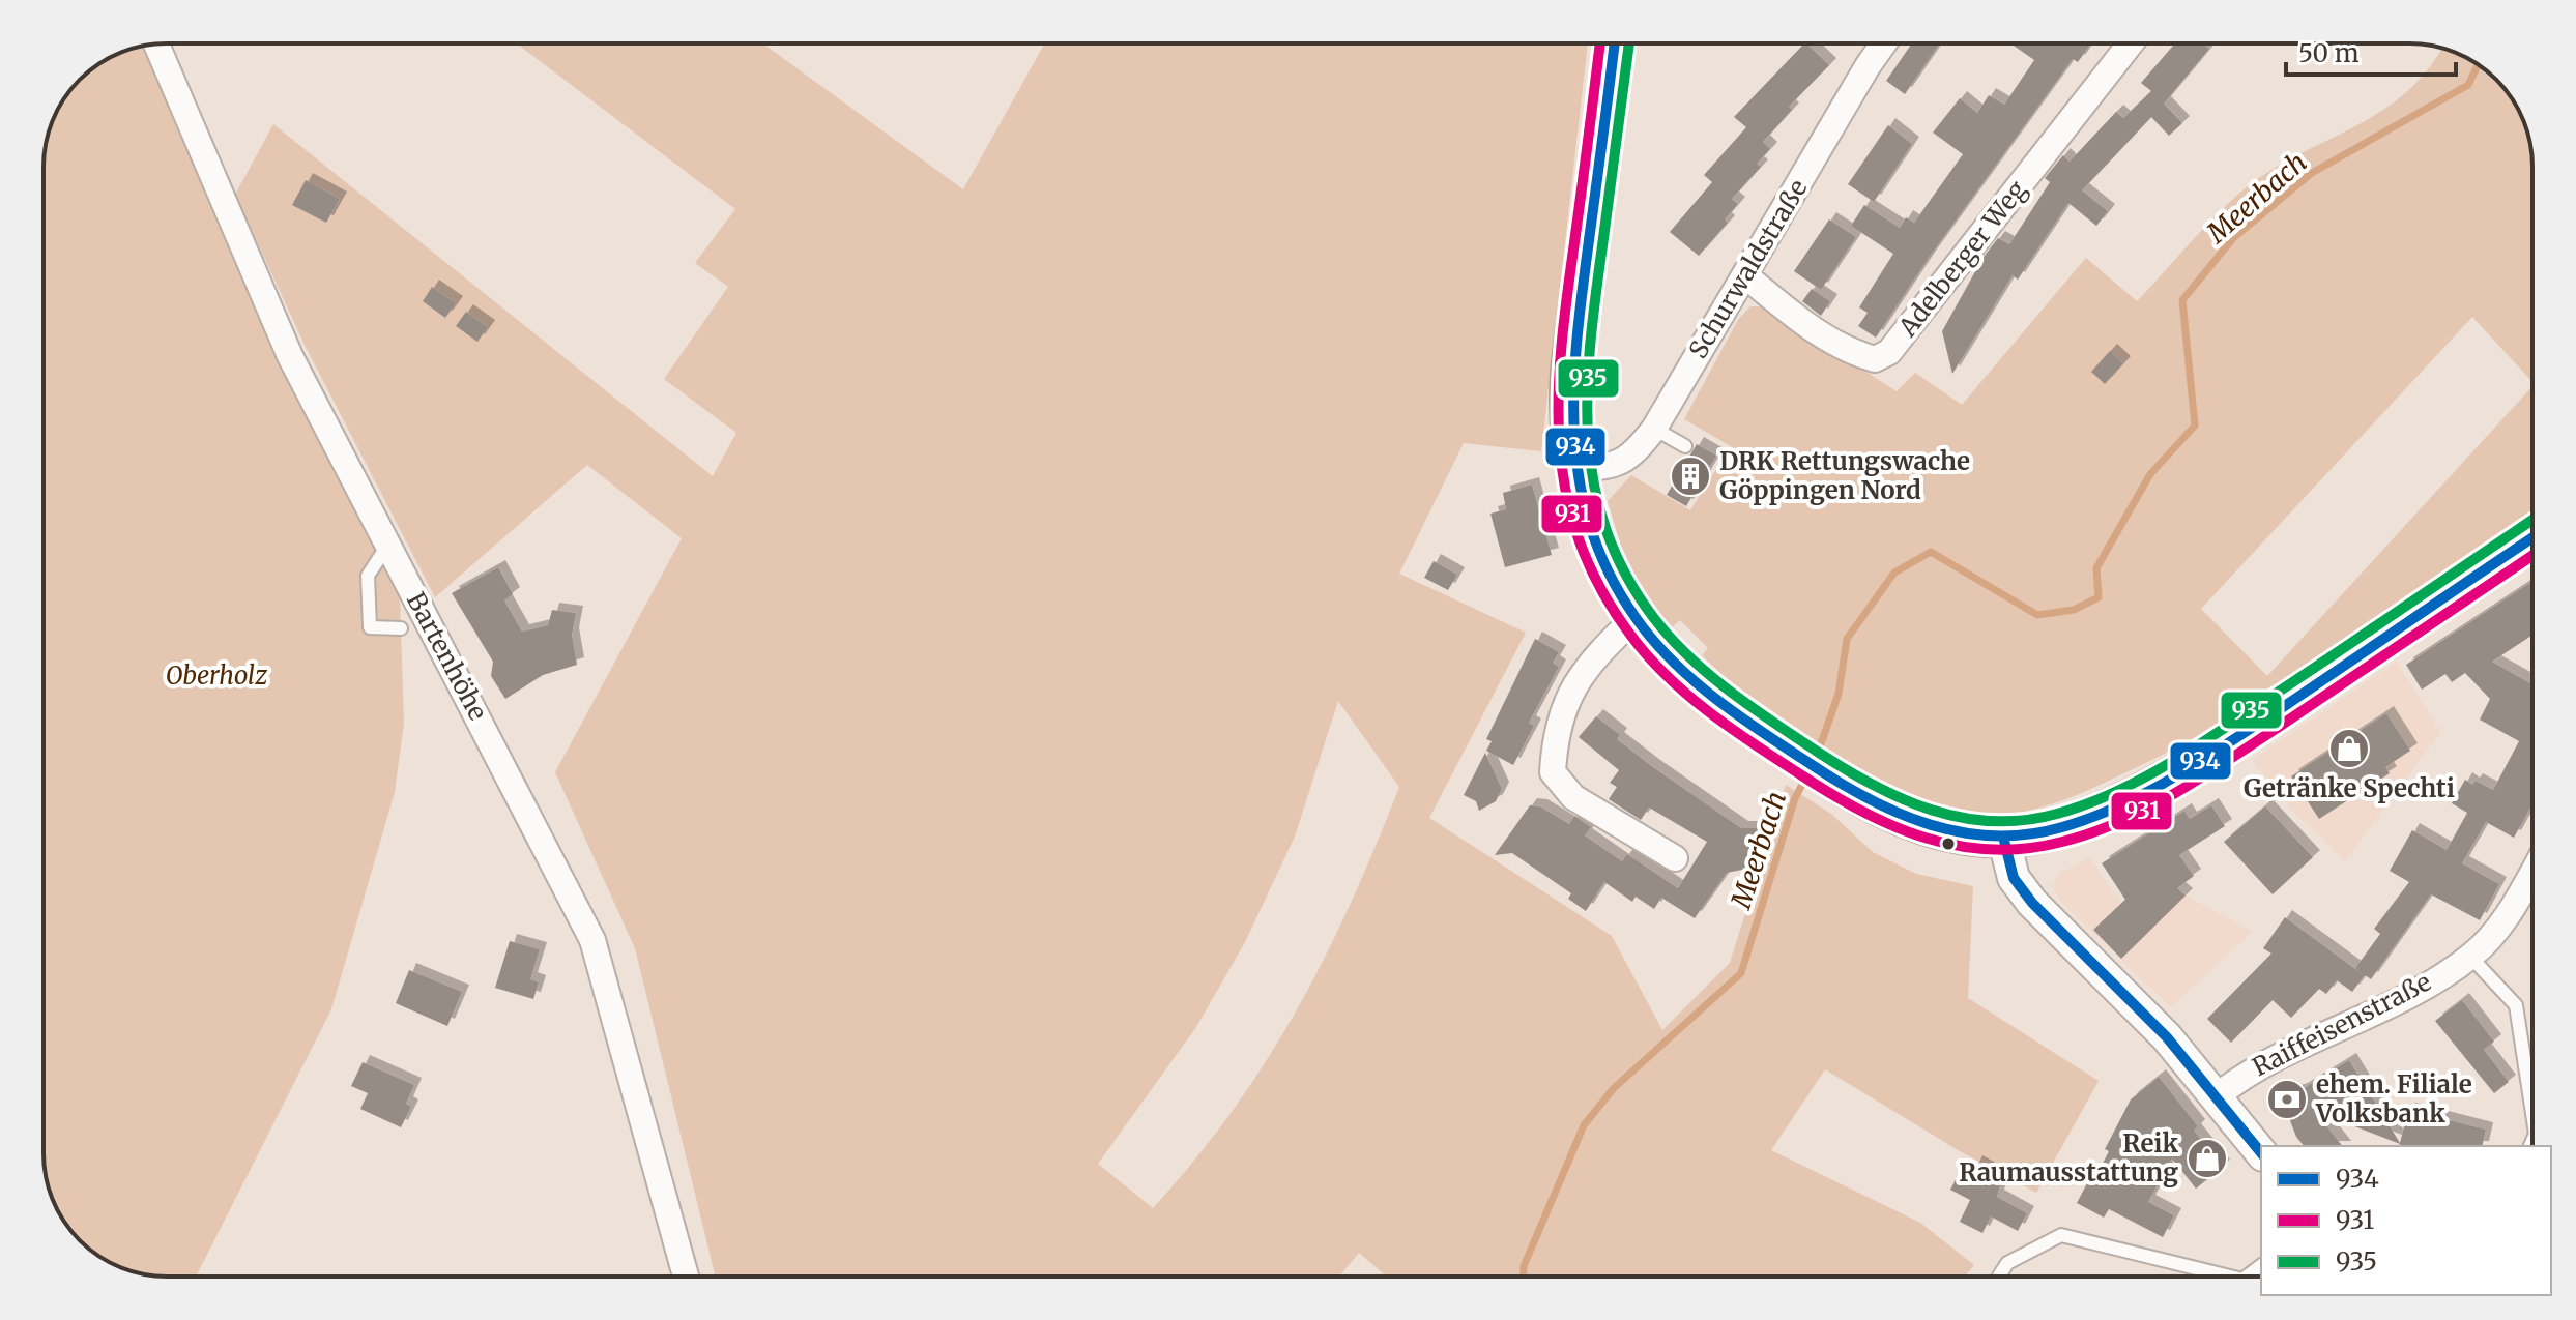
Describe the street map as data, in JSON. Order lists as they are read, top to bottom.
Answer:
{
  "streets": {
    "street": [
      "Adelberger Weg",
      "Schurwaldstraße",
      "Bartenhöhe",
      "Raiffeisenstraße"
    ]
  },
  "crossings": [
    ["Adelberger Weg", "Schurwaldstraße"]
  ],
  "water": ["Meerbach"],
  "parks": ["Oberholz"],
  "places": {
    "building": ["DRK Rettungswache Göppingen Nord"],
    "shop": ["Getränke Spechti", "Reik Raumausstattung"],
    "bank": ["ehem. Filiale Volksbank"]
  },
  "lines": ["transit line 934", "transit line 931", "transit line 935"],
  "legend": ["934", "931", "935"],
  "scale_bar": "50 m"
}
